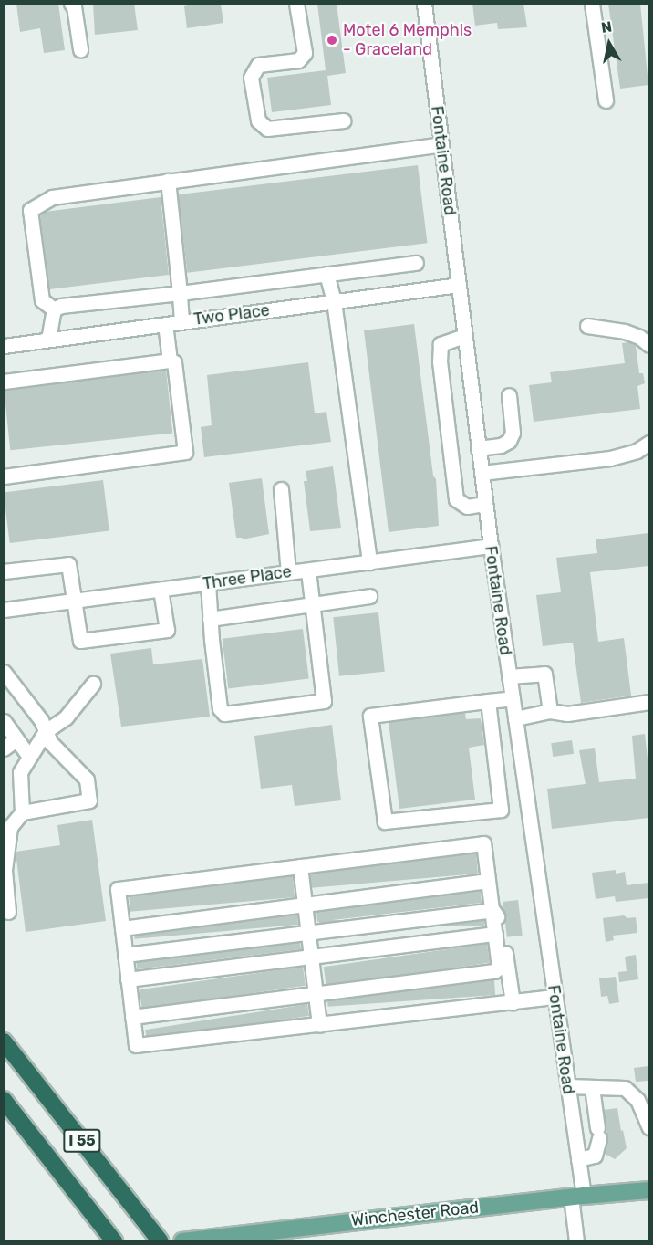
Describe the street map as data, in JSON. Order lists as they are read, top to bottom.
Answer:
{
  "streets": {
    "highway": ["I 55"],
    "main road": ["Winchester Road"],
    "street": ["Fontaine Road", "Two Place", "Three Place"]
  },
  "crossings": [
    ["Fontaine Road", "Two Place"],
    ["Fontaine Road", "Three Place"],
    ["Fontaine Road", "Winchester Road"]
  ],
  "places": ["Motel 6 Memphis - Graceland"],
  "north": "top"
}
